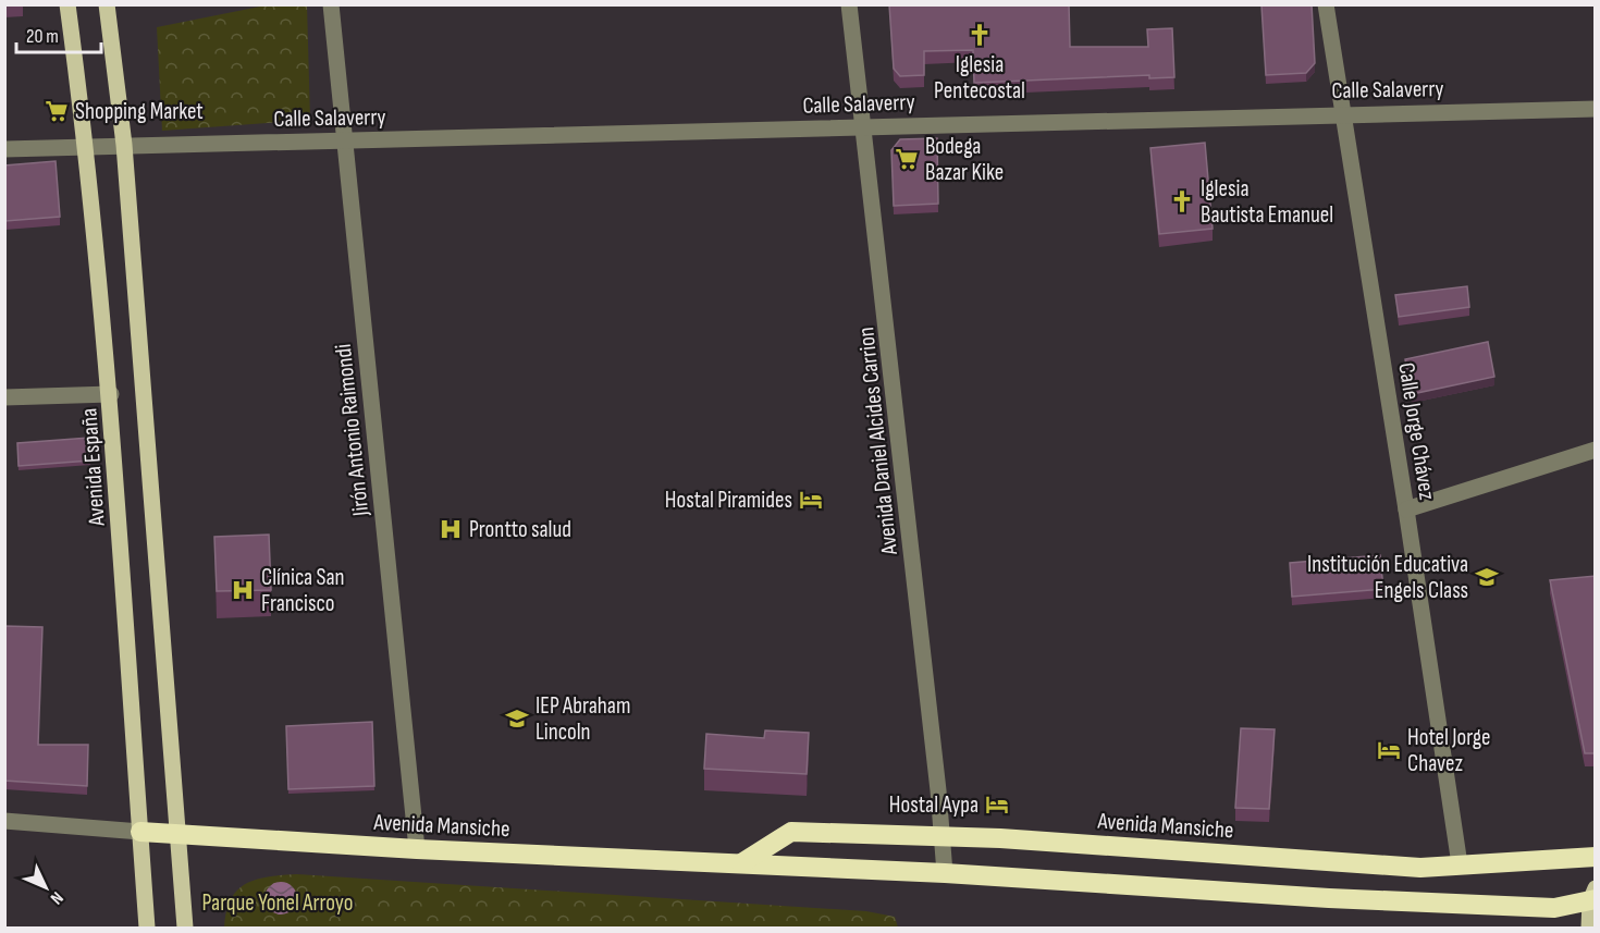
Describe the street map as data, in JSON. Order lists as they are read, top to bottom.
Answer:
{
  "streets": {
    "highway": ["Avenida Mansiche"],
    "main road": ["Avenida España"],
    "street": [
      "Calle Salaverry",
      "Jirón Antonio Raimondi",
      "Calle Jorge Chávez",
      "Avenida Daniel Alcides Carrion"
    ]
  },
  "crossings": [
    ["Calle Salaverry", "Jirón Antonio Raimondi"],
    ["Calle Salaverry", "Calle Jorge Chávez"],
    ["Calle Salaverry", "Avenida Daniel Alcides Carrion"],
    ["Calle Salaverry", "Avenida España"],
    ["Jirón Antonio Raimondi", "Avenida Mansiche"],
    ["Calle Jorge Chávez", "Avenida Mansiche"],
    ["Avenida Daniel Alcides Carrion", "Avenida Mansiche"],
    ["Avenida España", "Avenida Mansiche"]
  ],
  "parks": ["Parque Yonel Arroyo"],
  "places": {
    "church": ["Iglesia Pentecostal", "Iglesia Bautista Emanuel"],
    "supermarket": ["Shopping Market", "Bodega Bazar Kike"],
    "hotel": ["Hostal Piramides", "Hotel Jorge Chavez", "Hostal Aypa"],
    "hospital": ["Prontto salud", "Clínica San Francisco"],
    "school or university": ["Institución Educativa Engels Class", "IEP Abraham Lincoln"]
  },
  "scale_bar": "20 m",
  "north": "bottom right"
}
